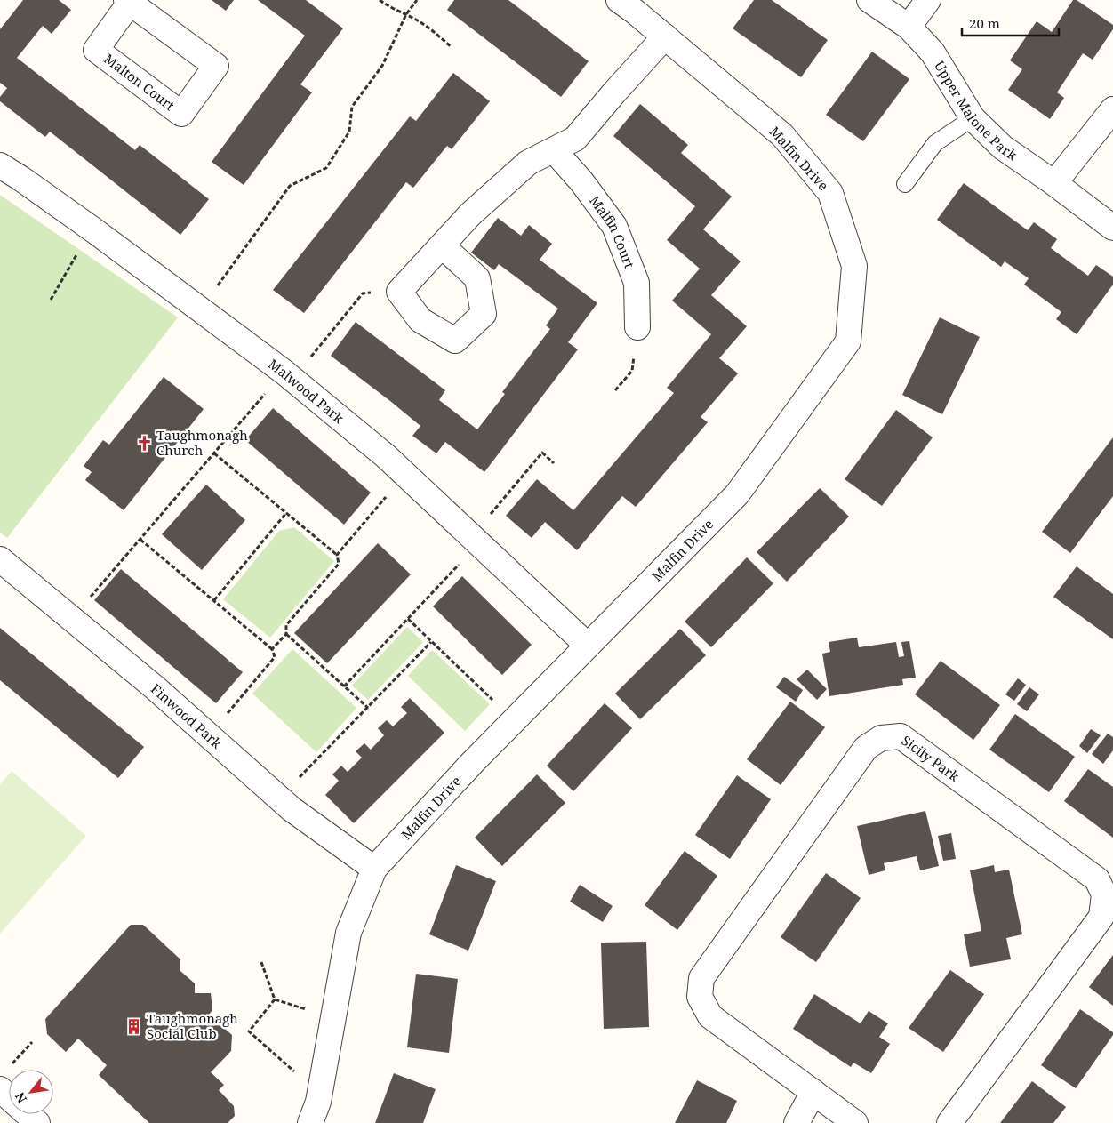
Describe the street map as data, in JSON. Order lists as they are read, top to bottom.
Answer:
{
  "streets": {
    "street": [
      "Malton Court",
      "Upper Malone Park",
      "Malfin Drive",
      "Malfin Court",
      "Malwood Park",
      "Finwood Park",
      "Sicily Park"
    ]
  },
  "crossings": [
    ["Malfin Drive", "Malwood Park"],
    ["Malfin Drive", "Finwood Park"]
  ],
  "places": {
    "church": ["Taughmonagh Church"],
    "building": ["Taughmonagh Social Club"]
  },
  "scale_bar": "20 m",
  "north": "bottom left"
}
